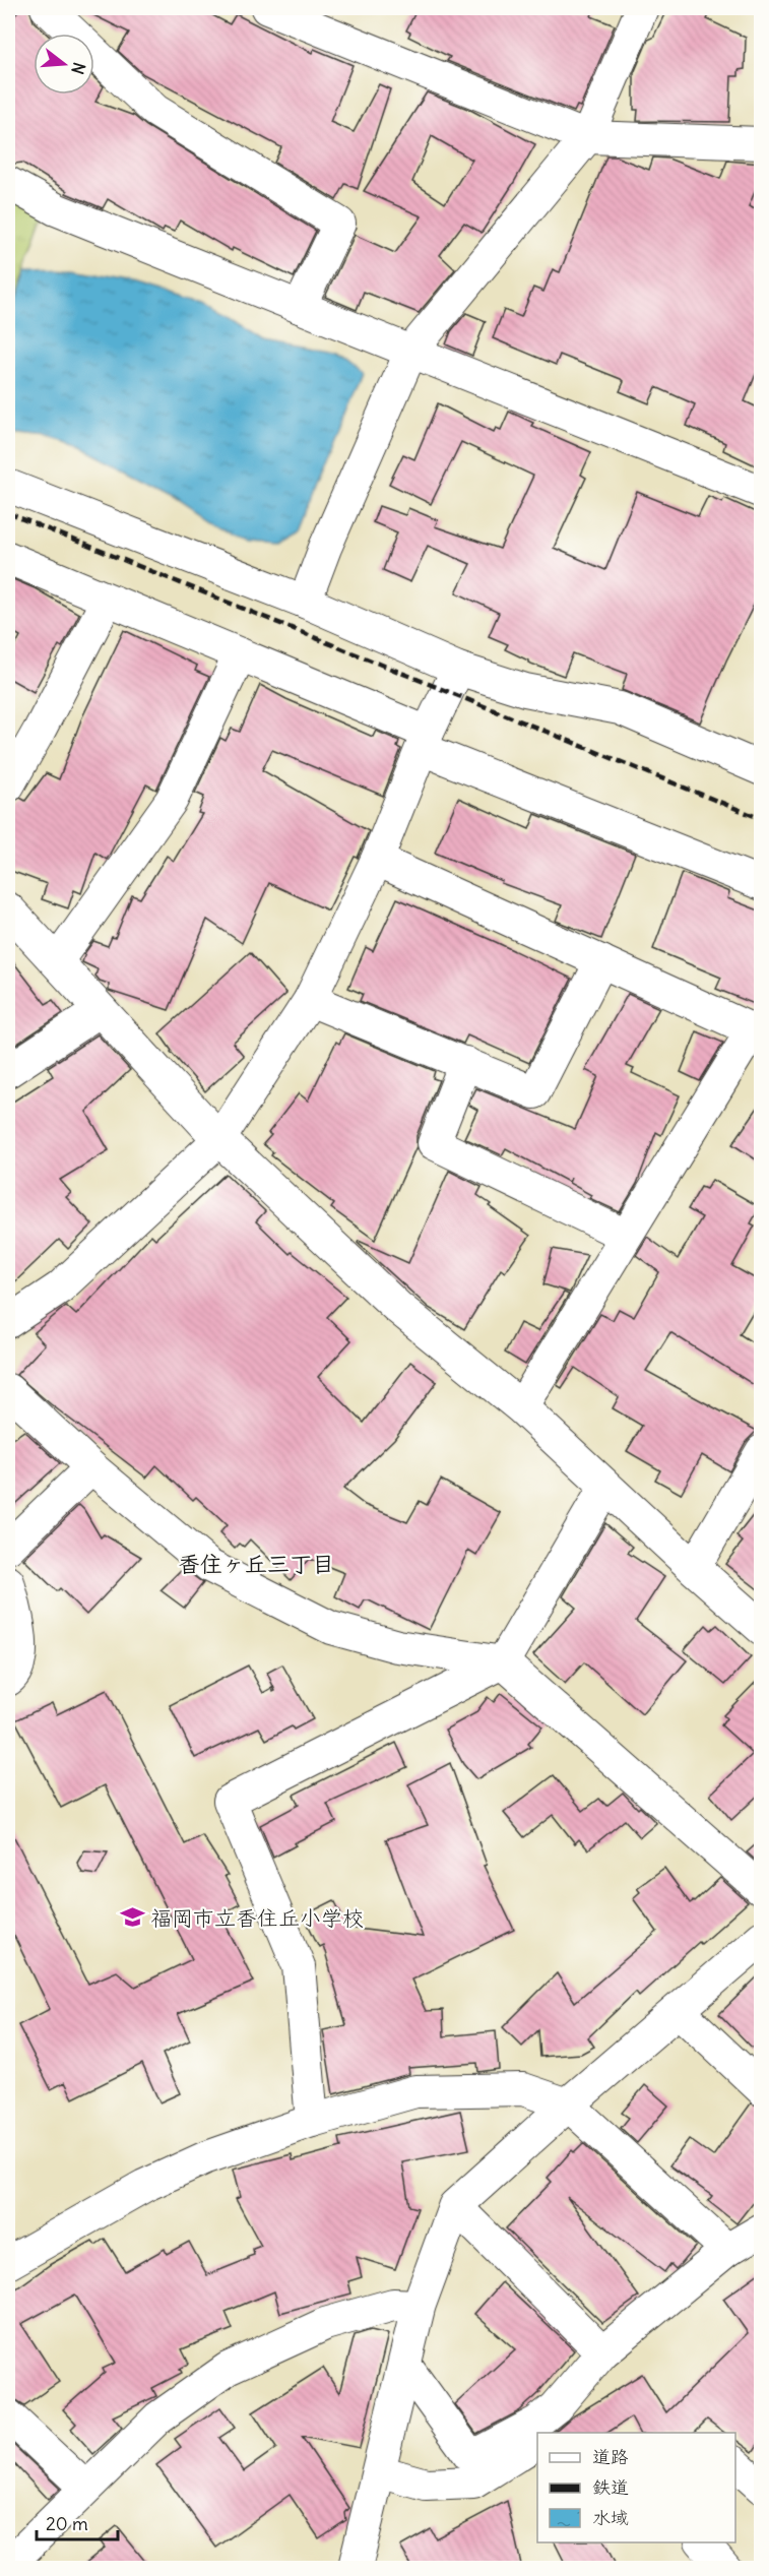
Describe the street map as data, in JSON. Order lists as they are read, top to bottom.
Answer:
{
  "districts": ["香住ヶ丘三丁目"],
  "places": {
    "school or university": ["福岡市立香住丘小学校"]
  },
  "legend": ["道路", "鉄道", "水域"],
  "scale_bar": "20 m",
  "north": "right"
}
